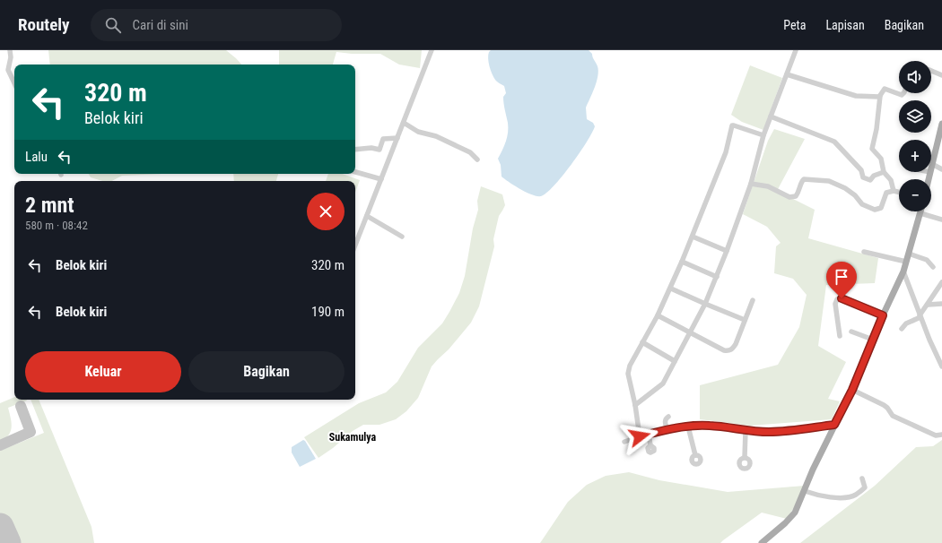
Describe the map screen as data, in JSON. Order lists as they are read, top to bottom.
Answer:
{
  "districts": ["Sukamulya"],
  "page": {
    "header": "Routely",
    "search": "Cari di sini",
    "nav": ["Peta", "Lapisan", "Bagikan"],
    "map_buttons": ["+", "−"],
    "turn": ["320 m", "Belok kiri"],
    "then": "Lalu",
    "heading": ["2 mnt", "580 m · 08:42"],
    "list": [
      {
        "name": "Belok kiri",
        "value": "320 m"
      },
      {
        "name": "Belok kiri",
        "value": "190 m"
      }
    ],
    "buttons": ["Keluar", "Bagikan"]
  }
}
